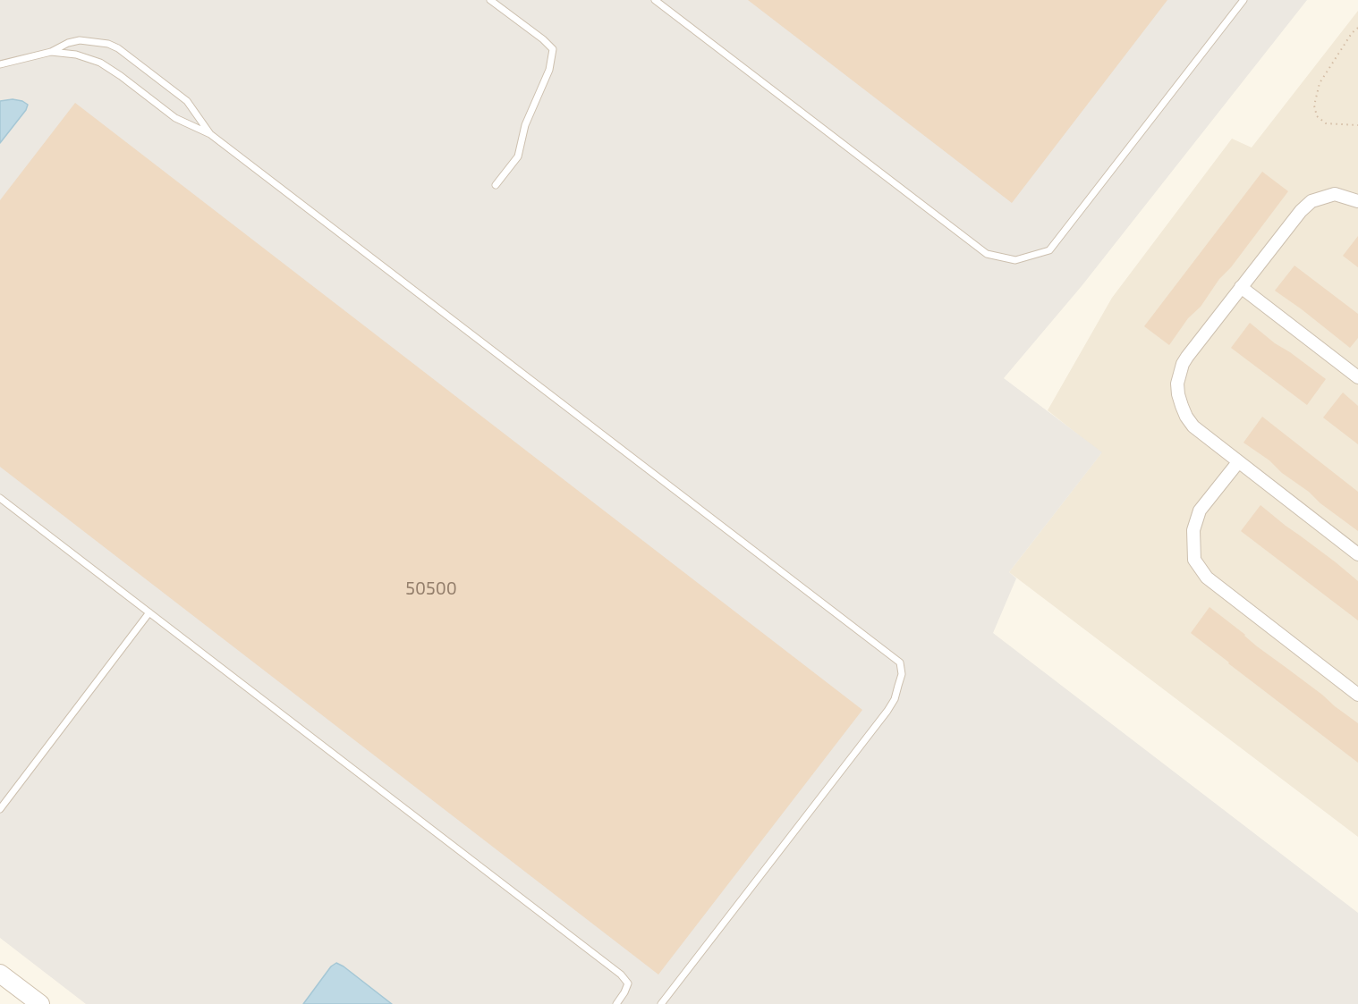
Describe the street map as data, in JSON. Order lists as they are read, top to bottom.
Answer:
{
  "house_numbers": ["50500"]
}
